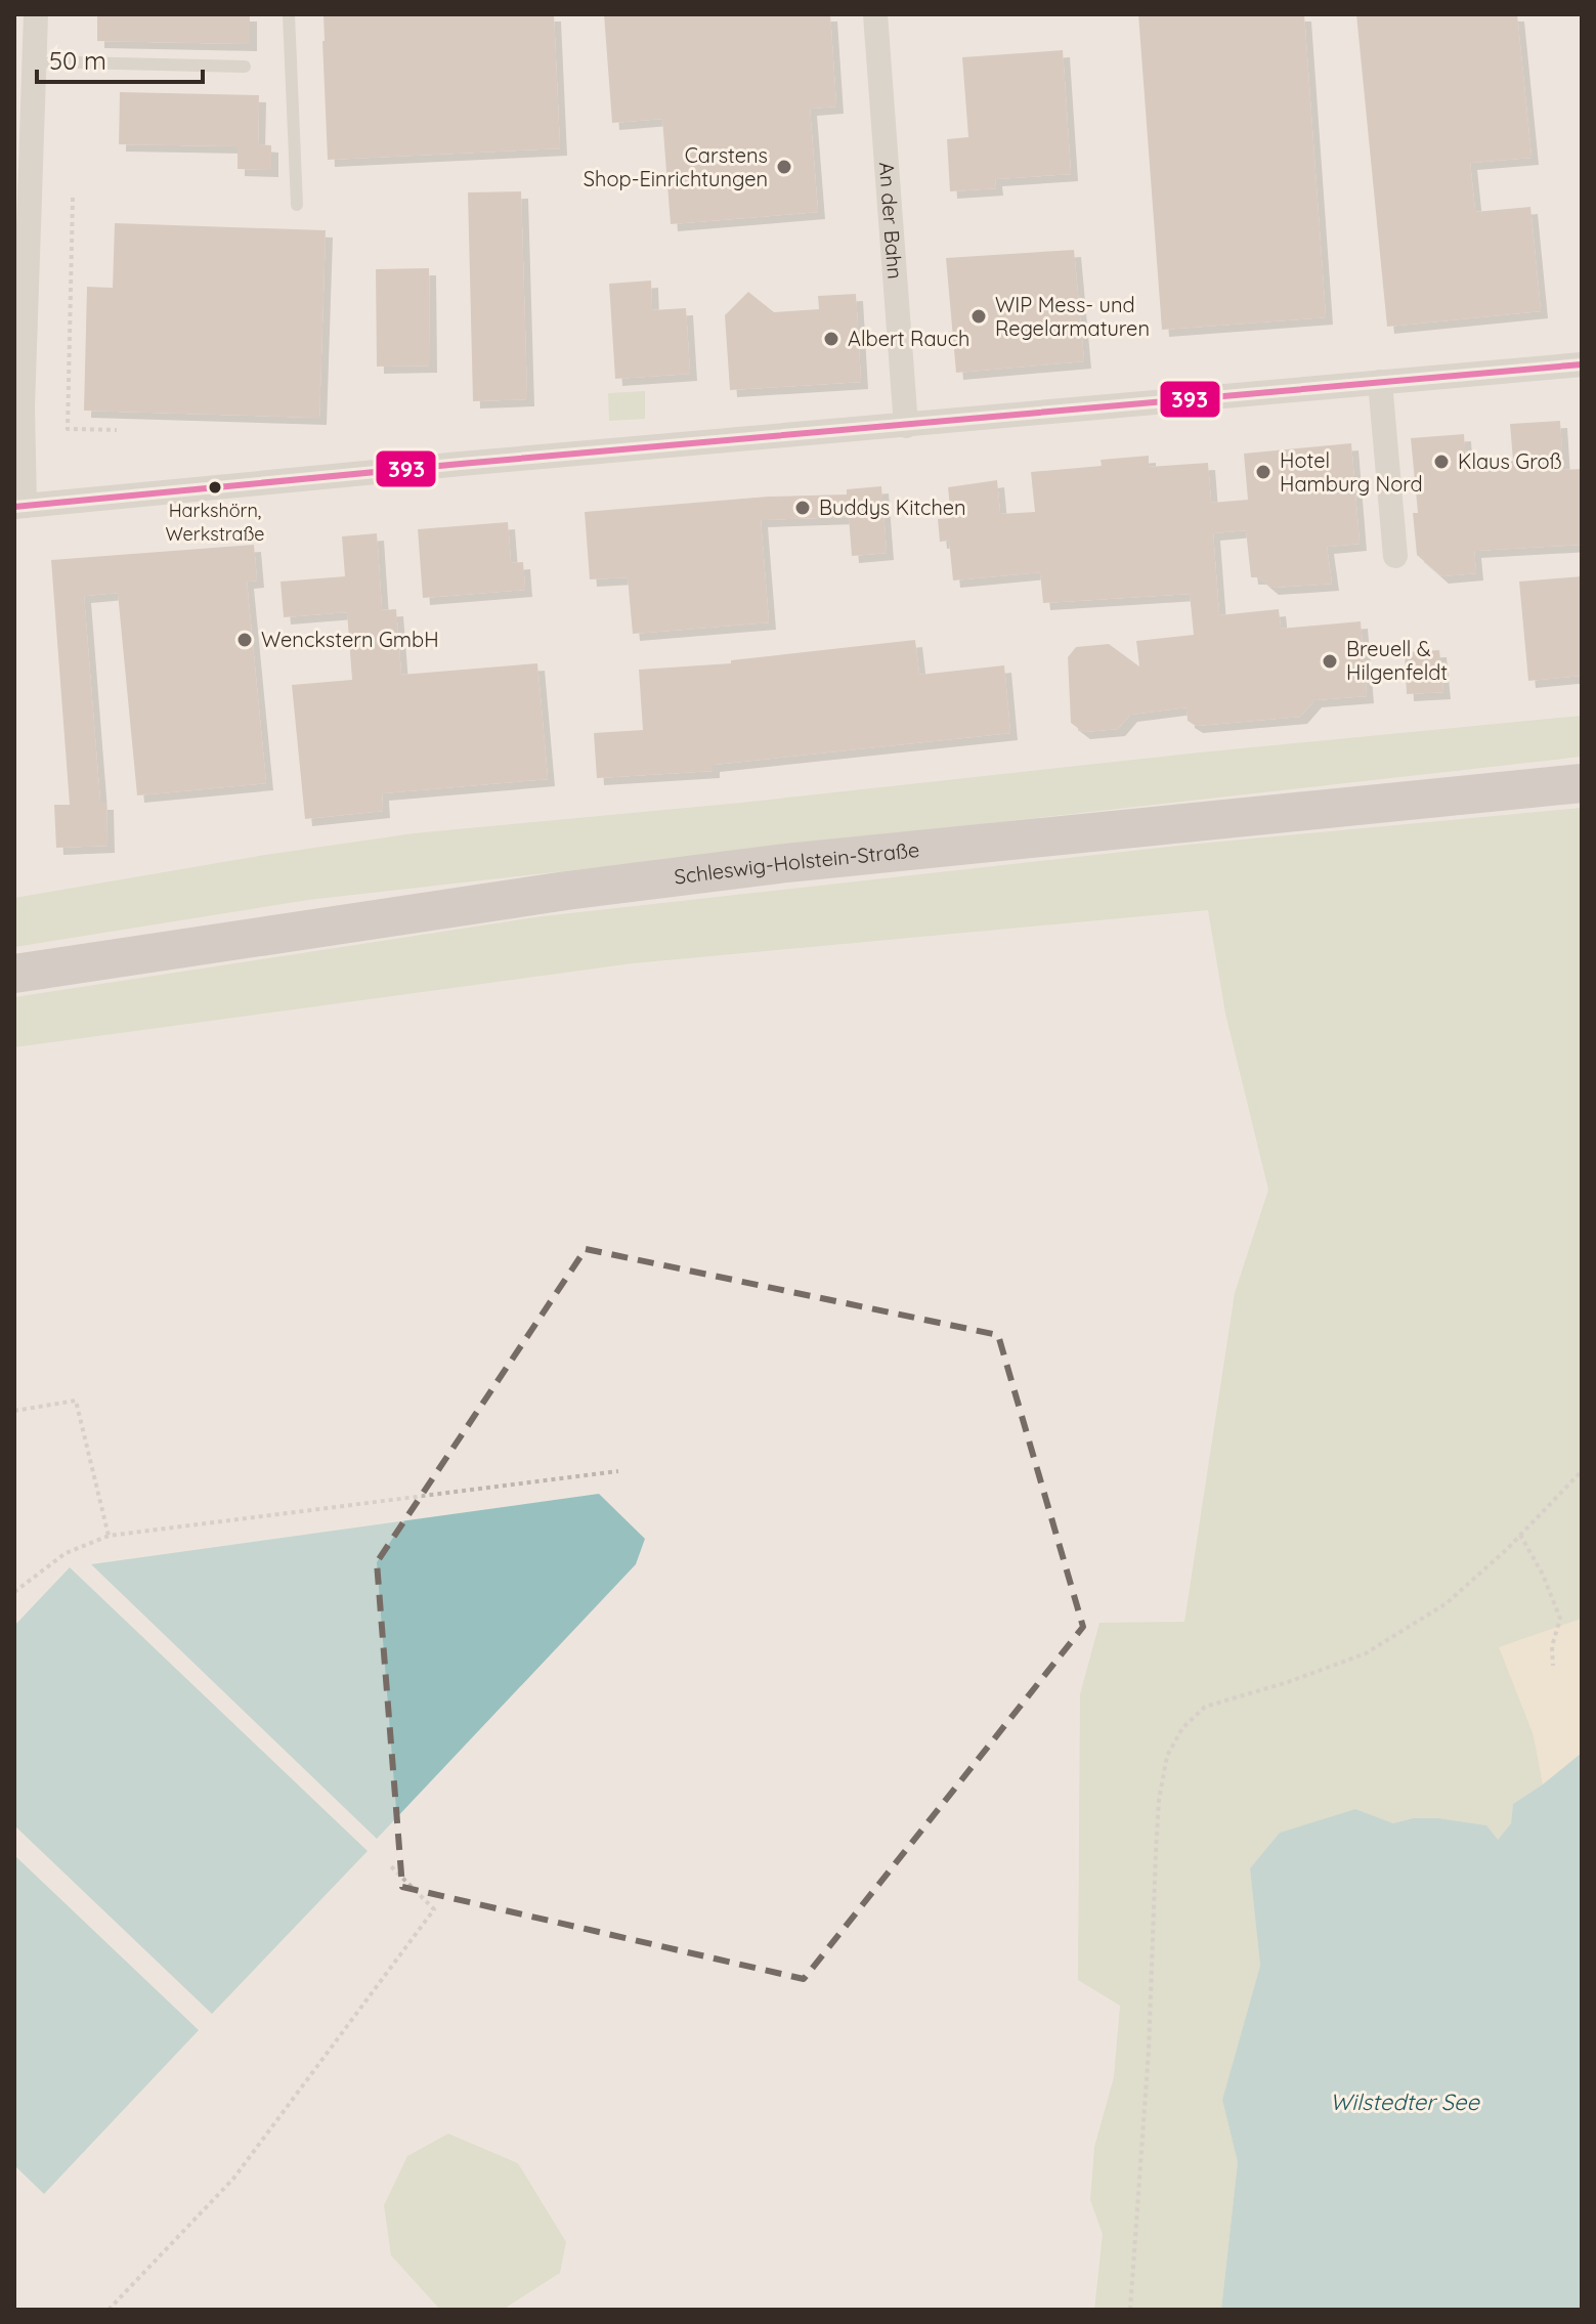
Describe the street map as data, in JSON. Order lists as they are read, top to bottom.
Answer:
{
  "streets": {
    "main road": ["Schleswig-Holstein-Straße"],
    "street": ["An der Bahn"]
  },
  "water": ["Wilstedter See"],
  "places": [
    "Carstens Shop-Einrichtungen",
    "WIP Mess- und Regelarmaturen",
    "Albert Rauch",
    "Klaus Groß",
    "Hotel Hamburg Nord",
    "Harkshörn, Werkstraße",
    "Buddys Kitchen",
    "Wenckstern GmbH",
    "Breuell & Hilgenfeldt"
  ],
  "lines": ["transit line 393"],
  "scale_bar": "50 m"
}
